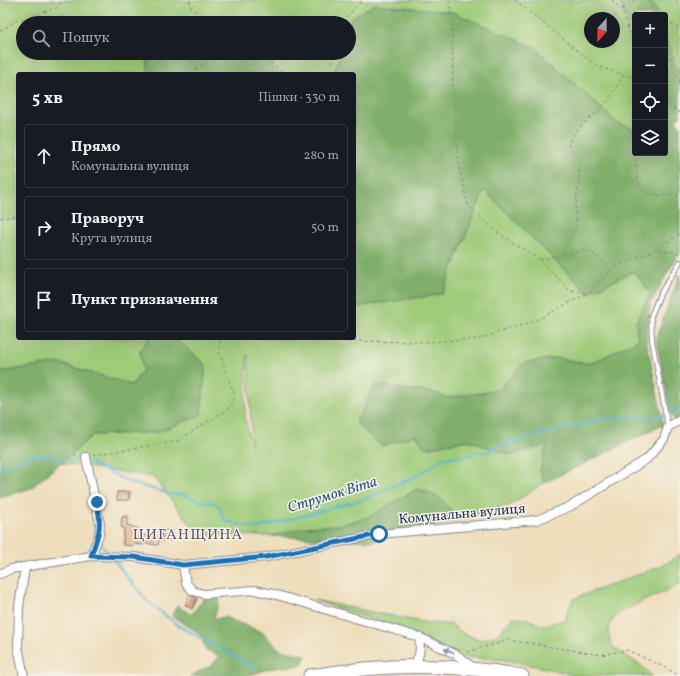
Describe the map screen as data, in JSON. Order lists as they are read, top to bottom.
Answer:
{
  "streets": {
    "street": ["Комунальна вулиця"]
  },
  "districts": ["ЦИГАНЩИНА"],
  "water": ["Струмок Віта"],
  "north": "bottom",
  "page": {
    "map_buttons": ["+", "−"],
    "search": "Пошук",
    "heading": ["5 хв", "Пішки · 330 m"],
    "list": [
      ["Прямо", "Комунальна вулиця", "280 m"],
      ["Праворуч", "Крута вулиця", "50 m"],
      "Пункт призначення"
    ]
  }
}
